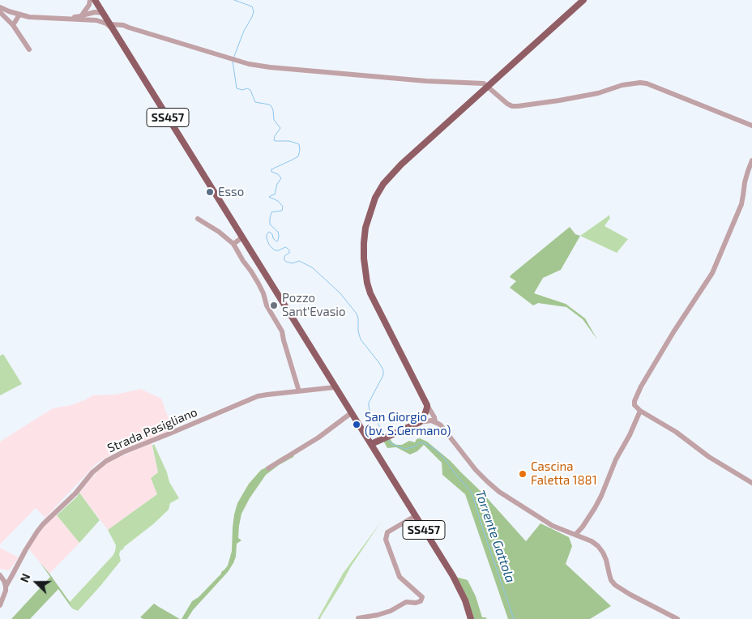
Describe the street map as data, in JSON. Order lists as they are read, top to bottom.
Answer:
{
  "streets": {
    "main road": ["SS457"],
    "street": ["Strada Pasigliano"]
  },
  "crossings": [
    ["SS457", "Strada Pasigliano"]
  ],
  "water": ["Torrente Gattola"],
  "places": [
    "Esso",
    "Pozzo Sant'Evasio",
    "San Giorgio (bv. S.Germano)",
    "Cascina Faletta 1881"
  ],
  "north": "left"
}
